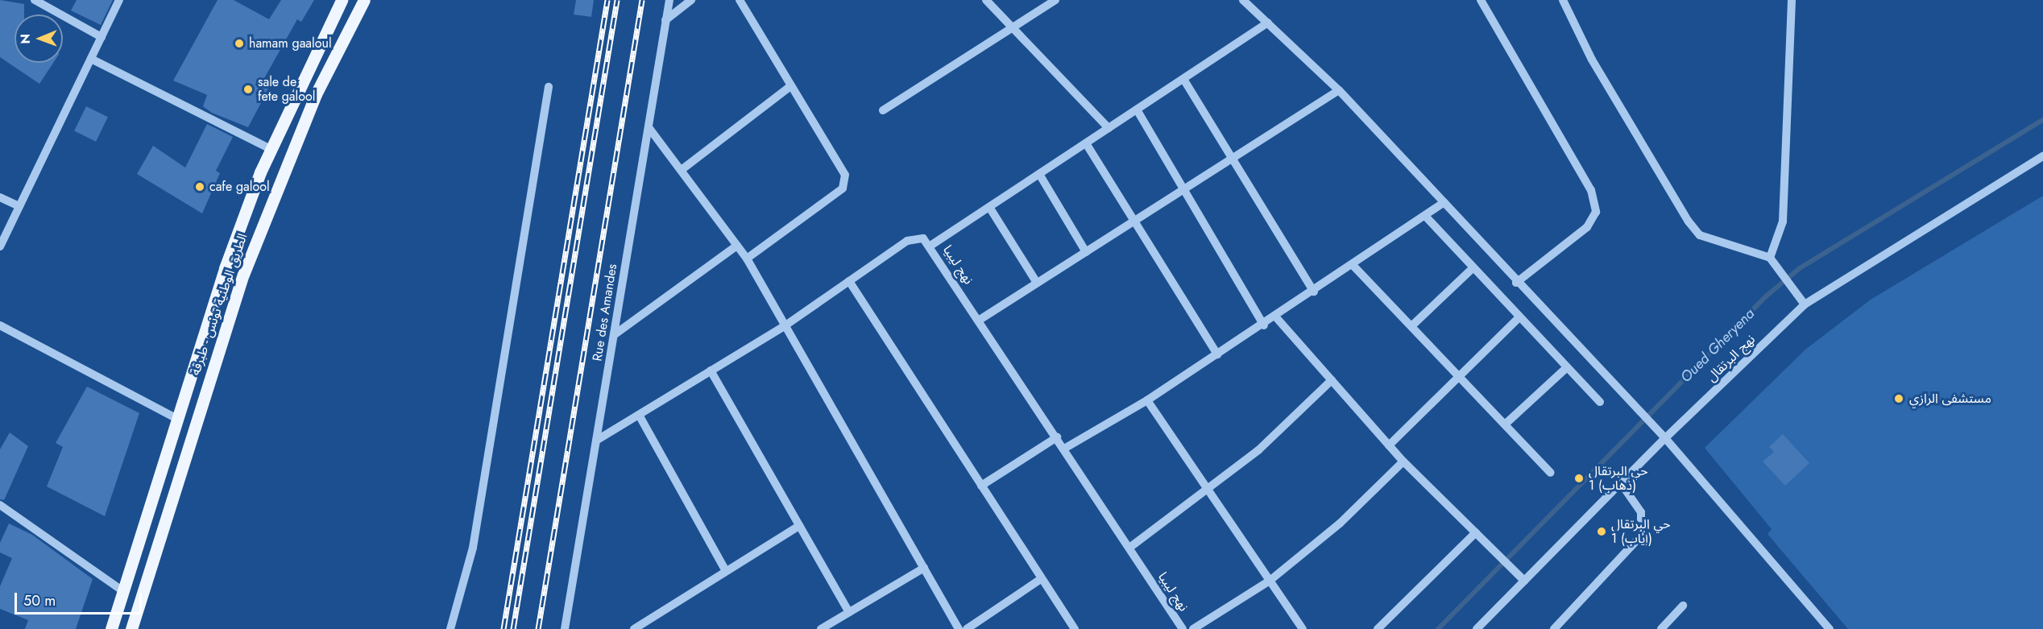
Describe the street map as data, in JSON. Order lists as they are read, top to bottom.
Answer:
{
  "streets": {
    "main road": ["الطريق الوطنية تونس - طبرقة"],
    "street": ["نهج ليبيا", "Rue des Amandes", "نهج البرتقال"]
  },
  "crossings": [
    ["نهج ليبيا", "Rue des Amandes"]
  ],
  "water": ["Oued Gheryena"],
  "places": [
    "hamam gaaloul",
    "sale de fete galool",
    "cafe galool",
    "مستشفى الرازي",
    "حي البرتقال 1 (ذهاب)",
    "حي البرتقال 1 (إياب)"
  ],
  "scale_bar": "50 m",
  "north": "left"
}
